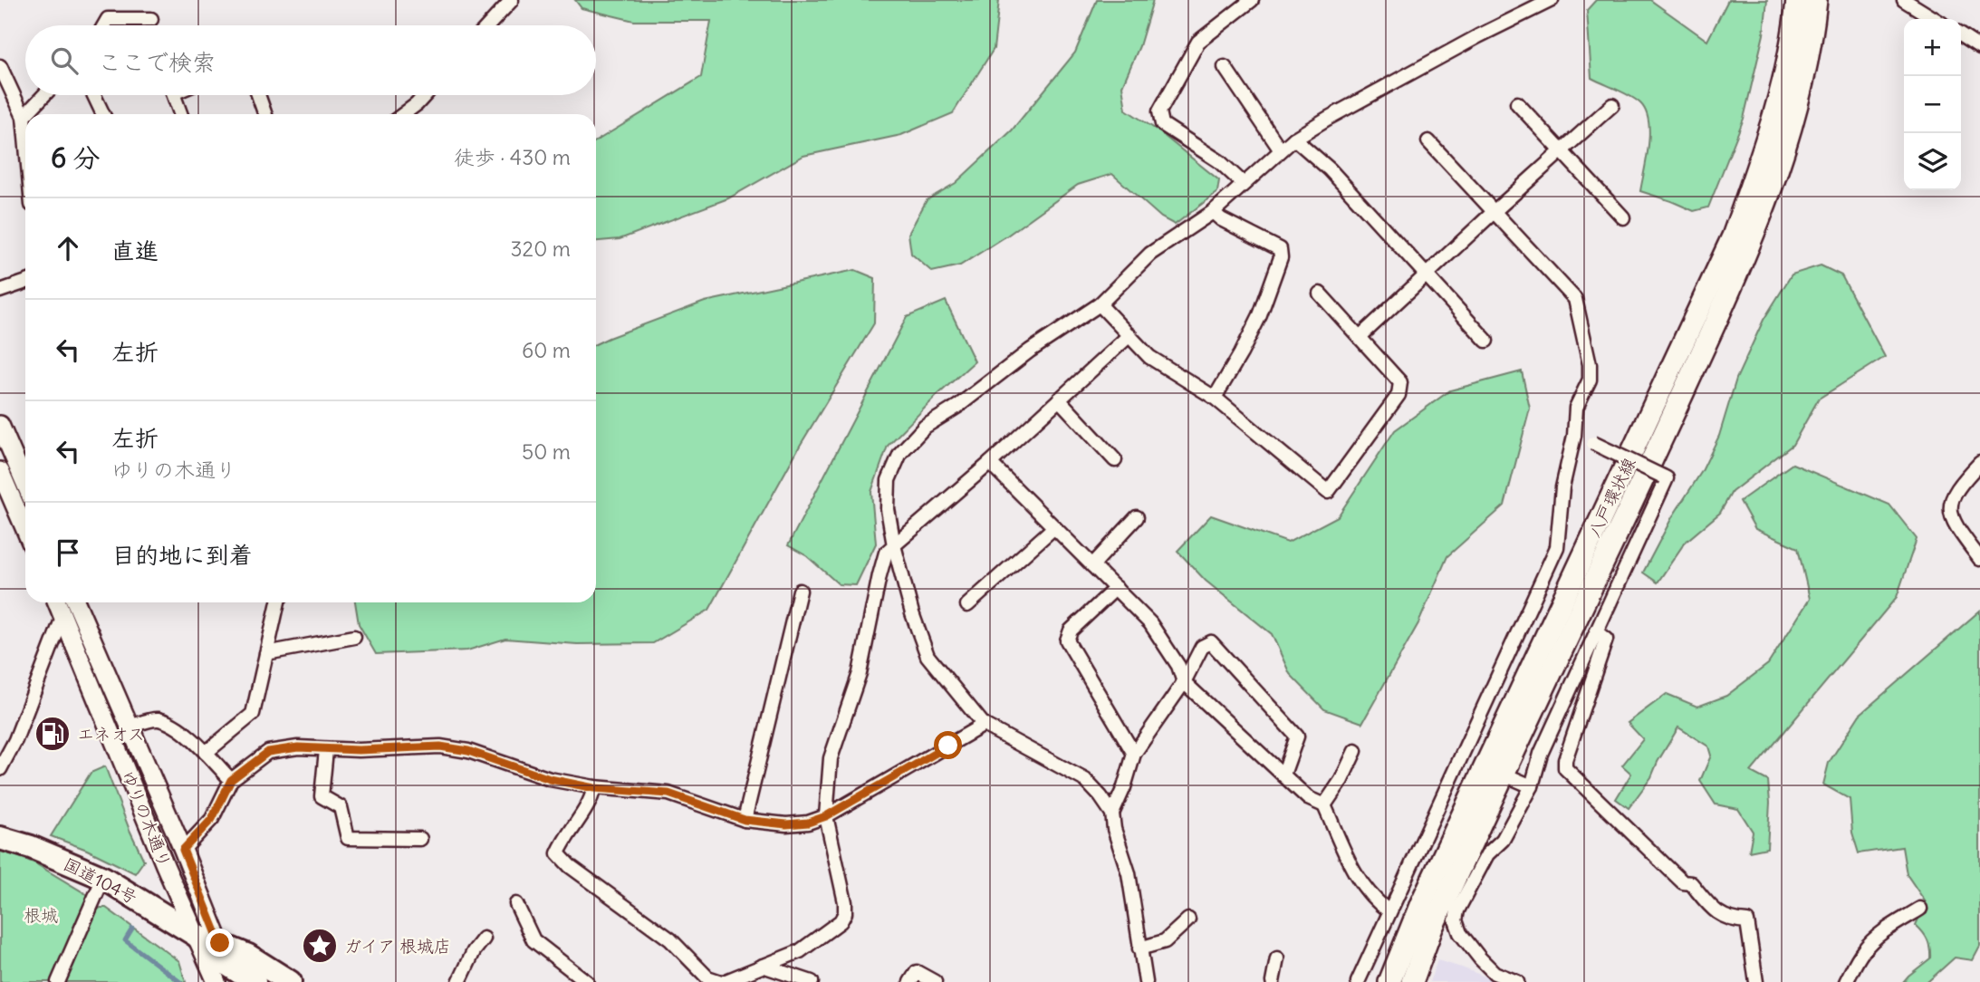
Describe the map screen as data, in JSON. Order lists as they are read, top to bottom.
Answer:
{
  "streets": {
    "highway": ["国道104号"],
    "main road": ["八戸環状線"],
    "street": ["ゆりの木通り"]
  },
  "crossings": [
    ["ゆりの木通り", "国道104号"]
  ],
  "parks": ["根城"],
  "places": {
    "fuel station": ["エネオス"],
    "place": ["ガイア 根城店"]
  },
  "page": {
    "map_buttons": ["+", "−"],
    "search": "ここで検索",
    "heading": ["6 分", "徒歩 · 430 m"],
    "list": [
      ["直進", "320 m"],
      ["左折", "60 m"],
      ["左折", "ゆりの木通り", "50 m"],
      "目的地に到着"
    ]
  }
}
